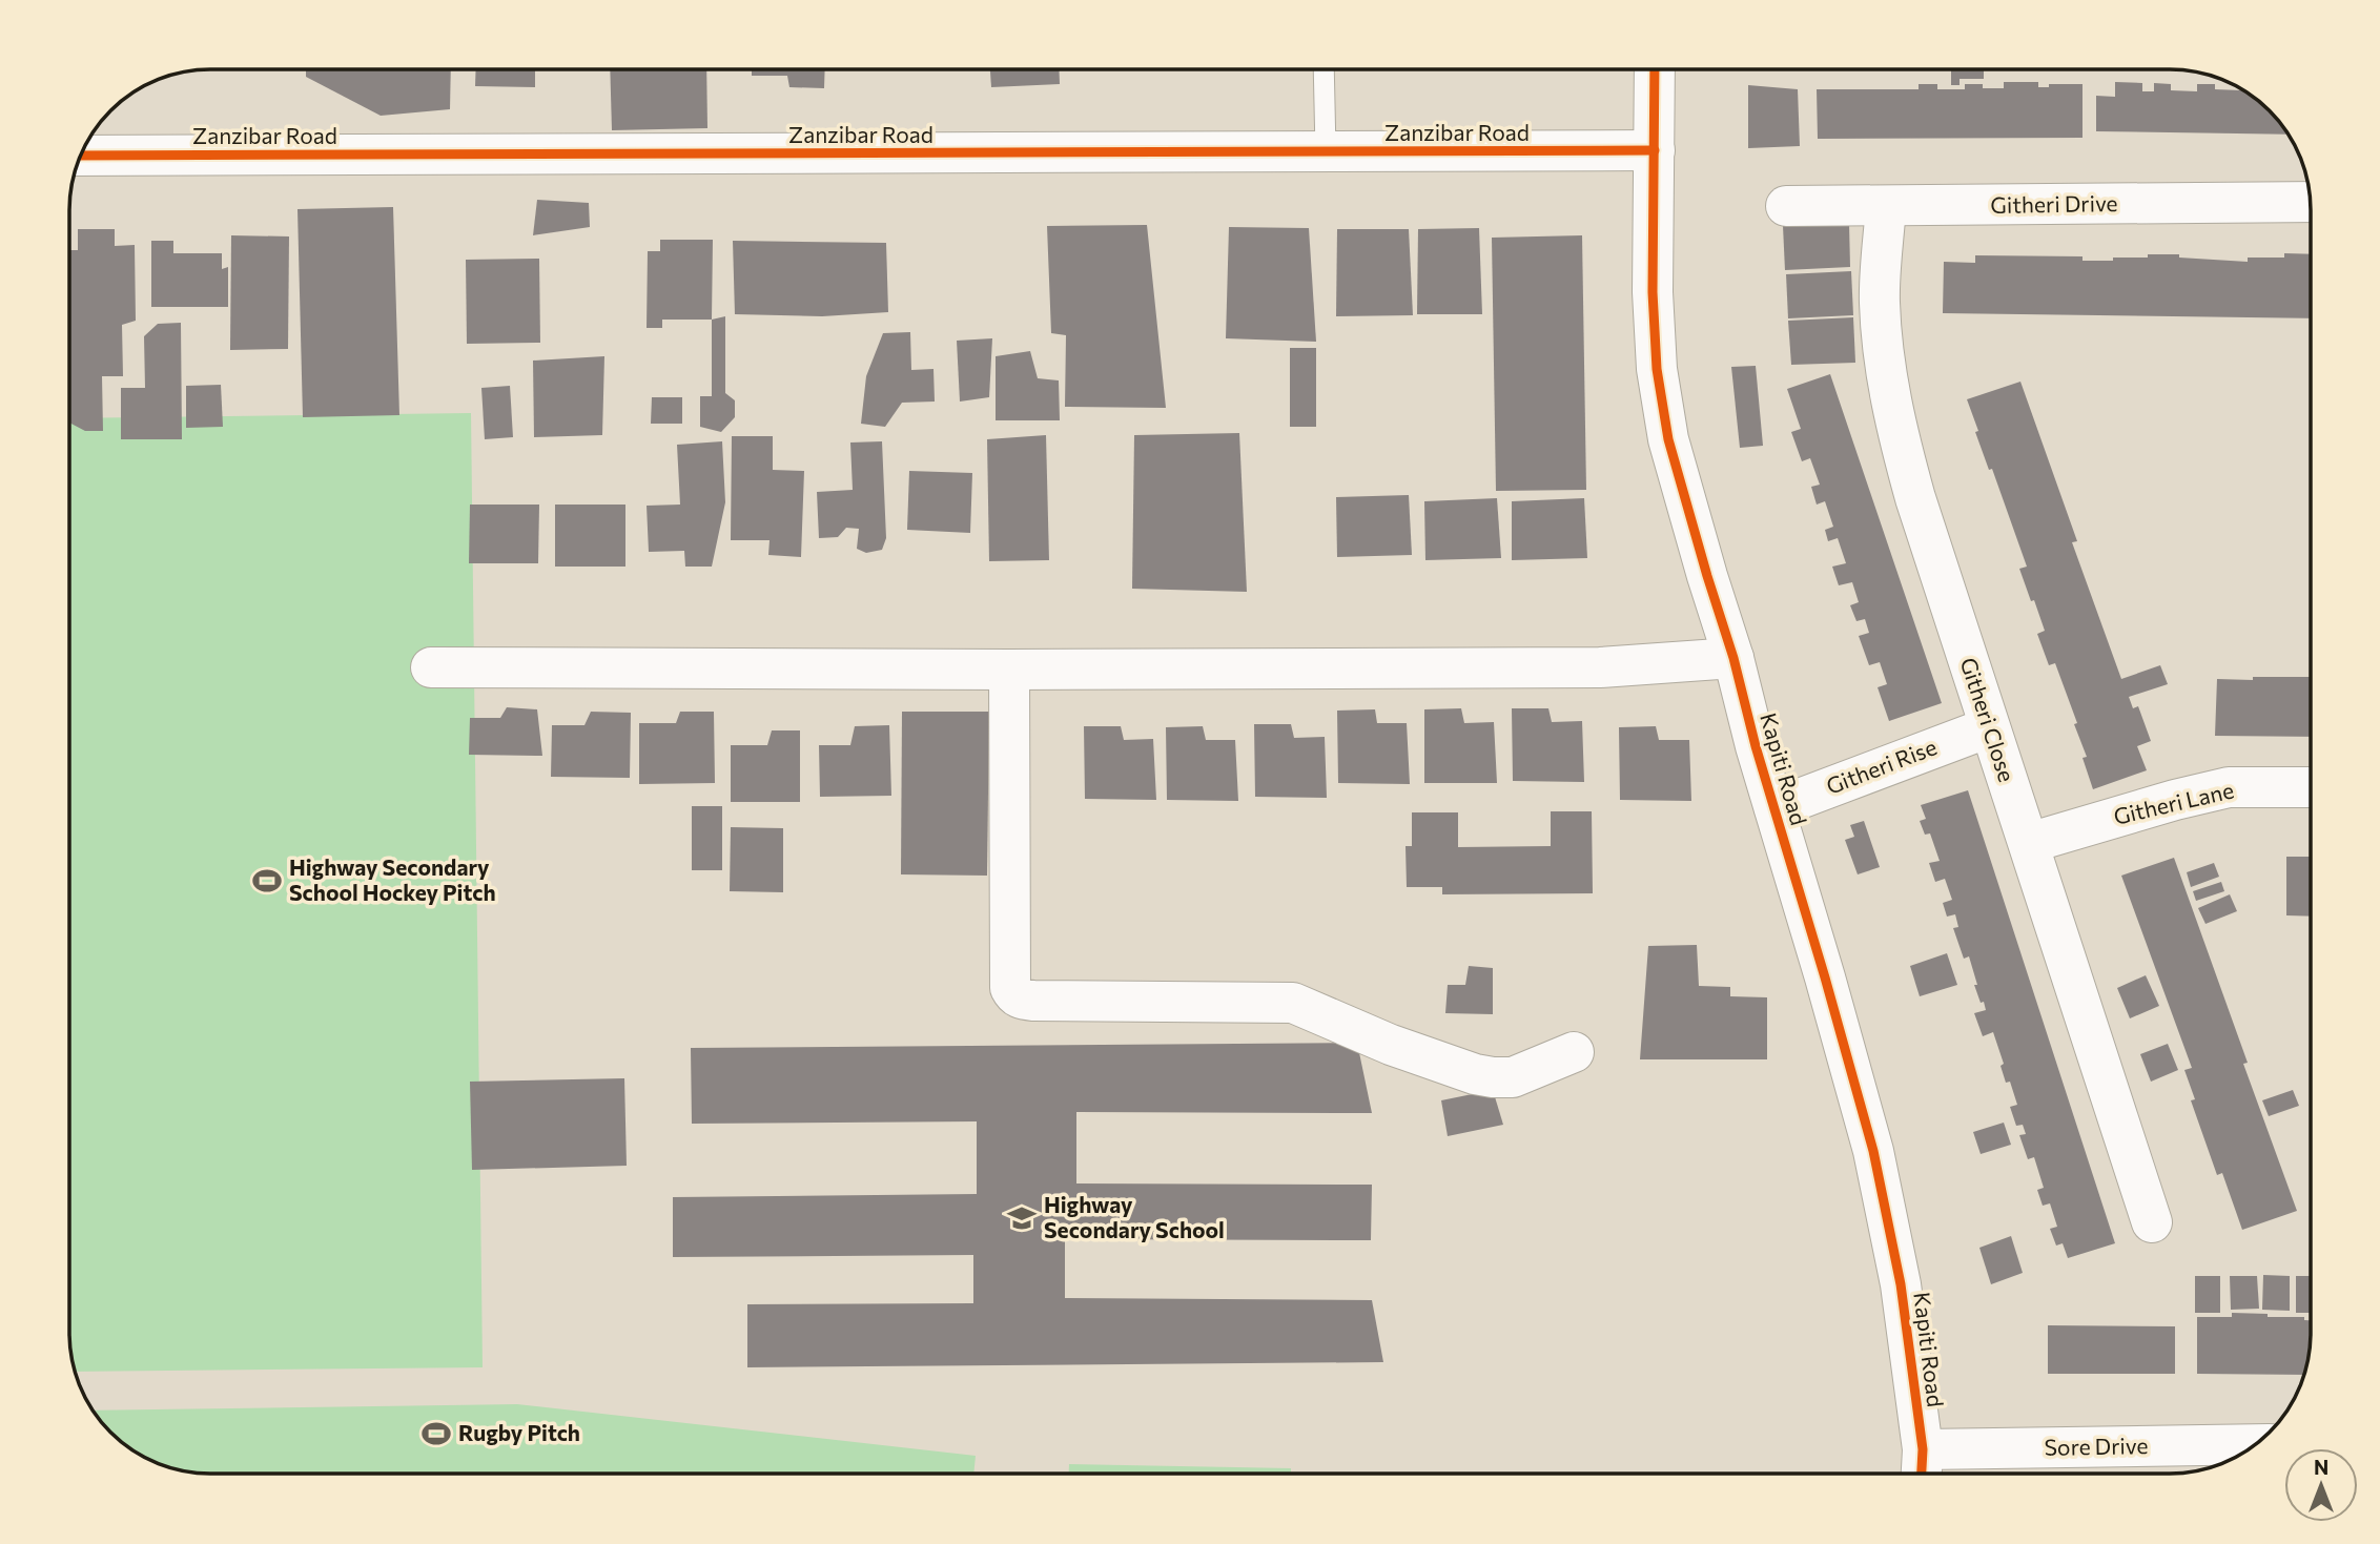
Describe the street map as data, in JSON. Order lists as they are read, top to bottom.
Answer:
{
  "streets": {
    "street": [
      "Zanzibar Road",
      "Githeri Drive",
      "Githeri Close",
      "Githeri Rise",
      "Kapiti Road",
      "Githeri Lane",
      "Sore Drive"
    ]
  },
  "crossings": [
    ["Zanzibar Road", "Kapiti Road"],
    ["Githeri Drive", "Githeri Close"],
    ["Githeri Close", "Githeri Rise"],
    ["Githeri Close", "Githeri Lane"],
    ["Githeri Rise", "Kapiti Road"],
    ["Kapiti Road", "Sore Drive"]
  ],
  "places": {
    "sports": ["Highway Secondary School Hockey Pitch", "Rugby Pitch"],
    "school or university": ["Highway Secondary School"]
  },
  "north": "top"
}
